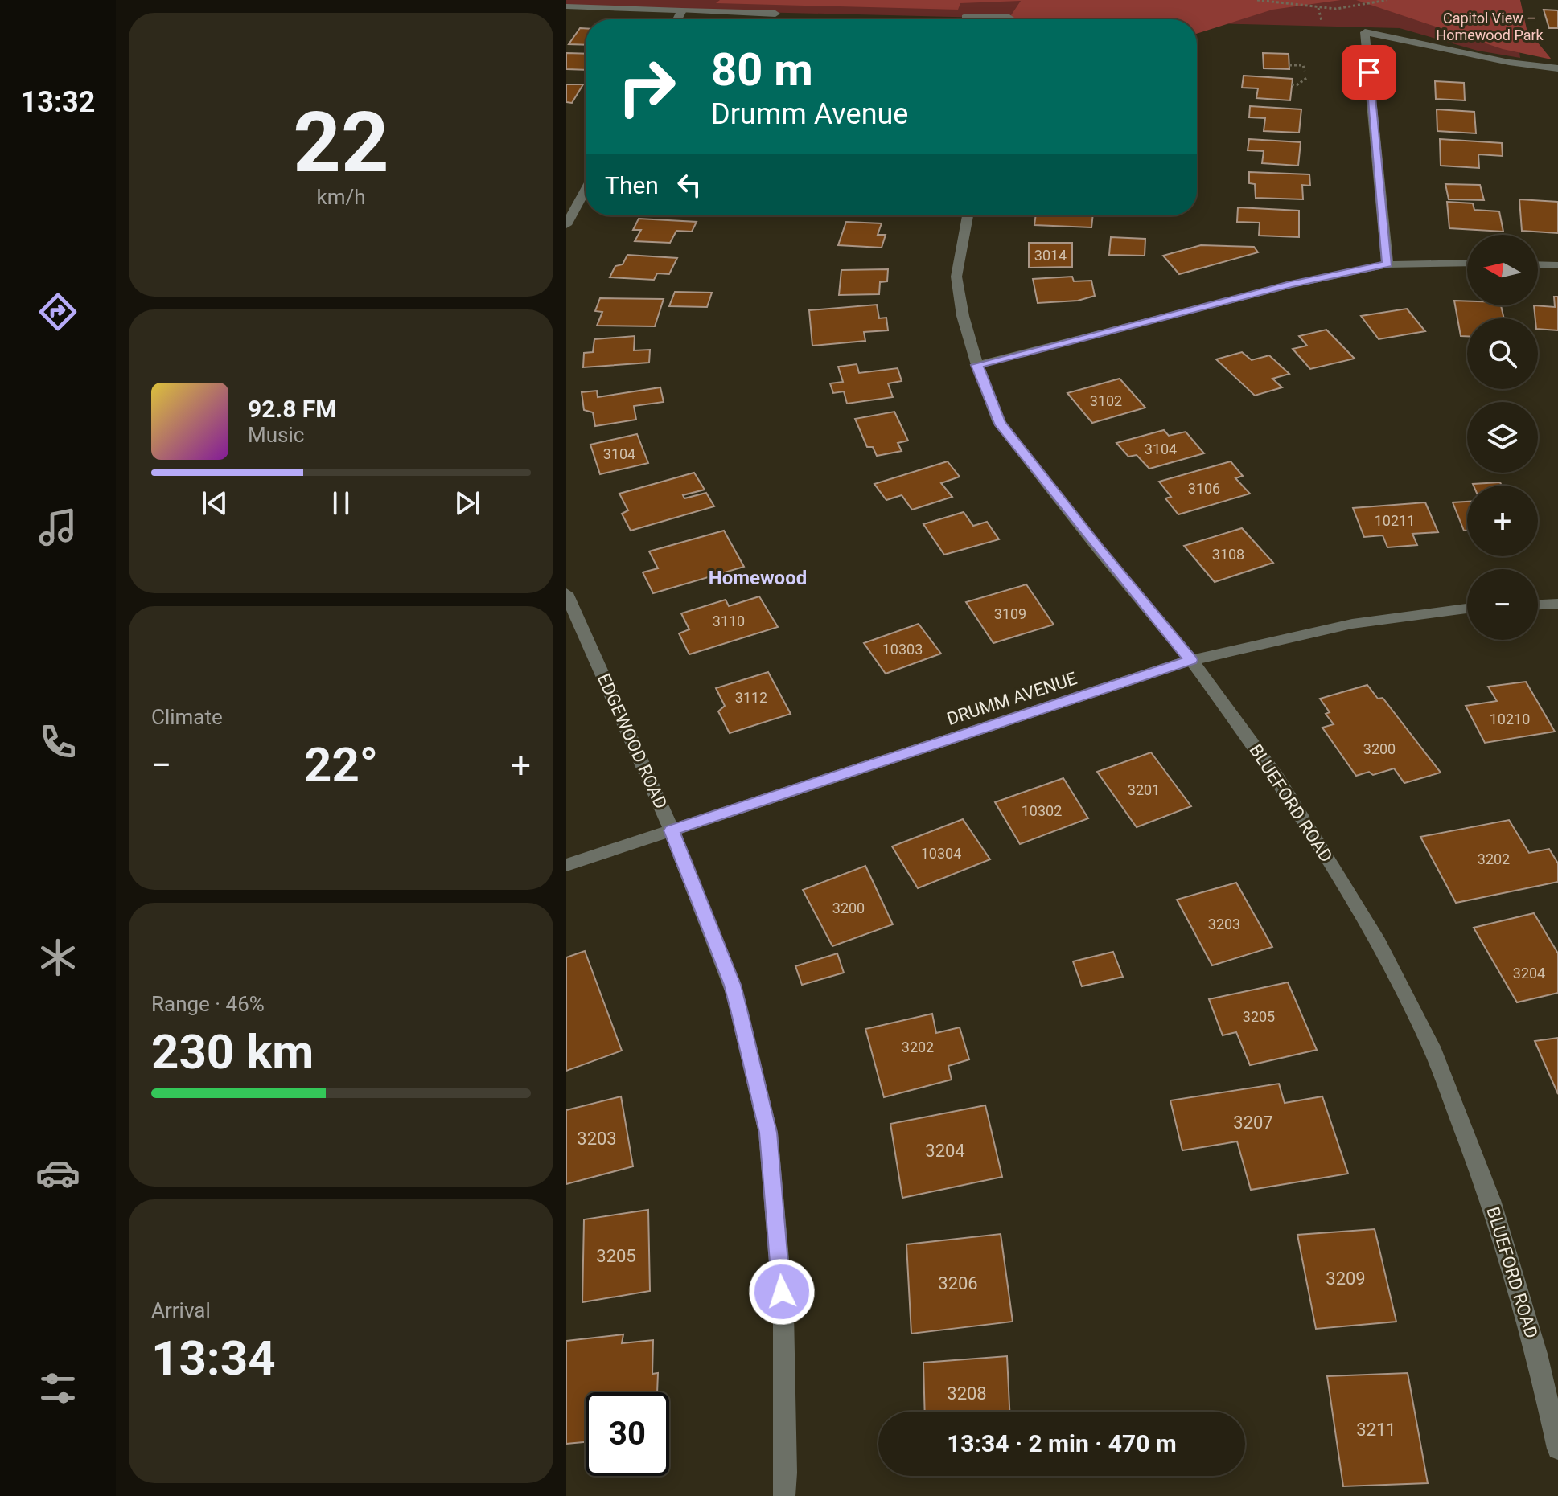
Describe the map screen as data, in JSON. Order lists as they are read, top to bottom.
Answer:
{
  "streets": {
    "street": ["DRUMM AVENUE", "EDGEWOOD ROAD", "BLUEFORD ROAD"]
  },
  "crossings": [
    ["DRUMM AVENUE", "EDGEWOOD ROAD"],
    ["DRUMM AVENUE", "BLUEFORD ROAD"]
  ],
  "districts": ["Homewood"],
  "parks": ["Capitol View – Homewood Park"],
  "house_numbers": [
    "3014",
    "3102",
    "3104",
    "3104",
    "3106",
    "10211",
    "3108",
    "3109",
    "3110",
    "10303",
    "3112",
    "10210",
    "3200",
    "3201",
    "10302",
    "10304",
    "3202",
    "3200",
    "3203",
    "3204",
    "3205",
    "3202",
    "3207",
    "3203",
    "3204",
    "3205",
    "3209",
    "3206",
    "3208",
    "3211"
  ],
  "north": "left",
  "page": {
    "tabs": "13:32",
    "tile": [
      ["22", "km/h"],
      "Climate",
      ["Range · 46%", "230 km"],
      ["Arrival", "13:34"]
    ],
    "turn": ["80 m", "Drumm Avenue"],
    "then": "Then",
    "map_buttons": ["+", "−"],
    "song": ["92.8 FM", "Music"],
    "heat": ["−", "22°", "+"],
    "limit": "30",
    "trip": "13:34 · 2 min · 470 m"
  }
}
